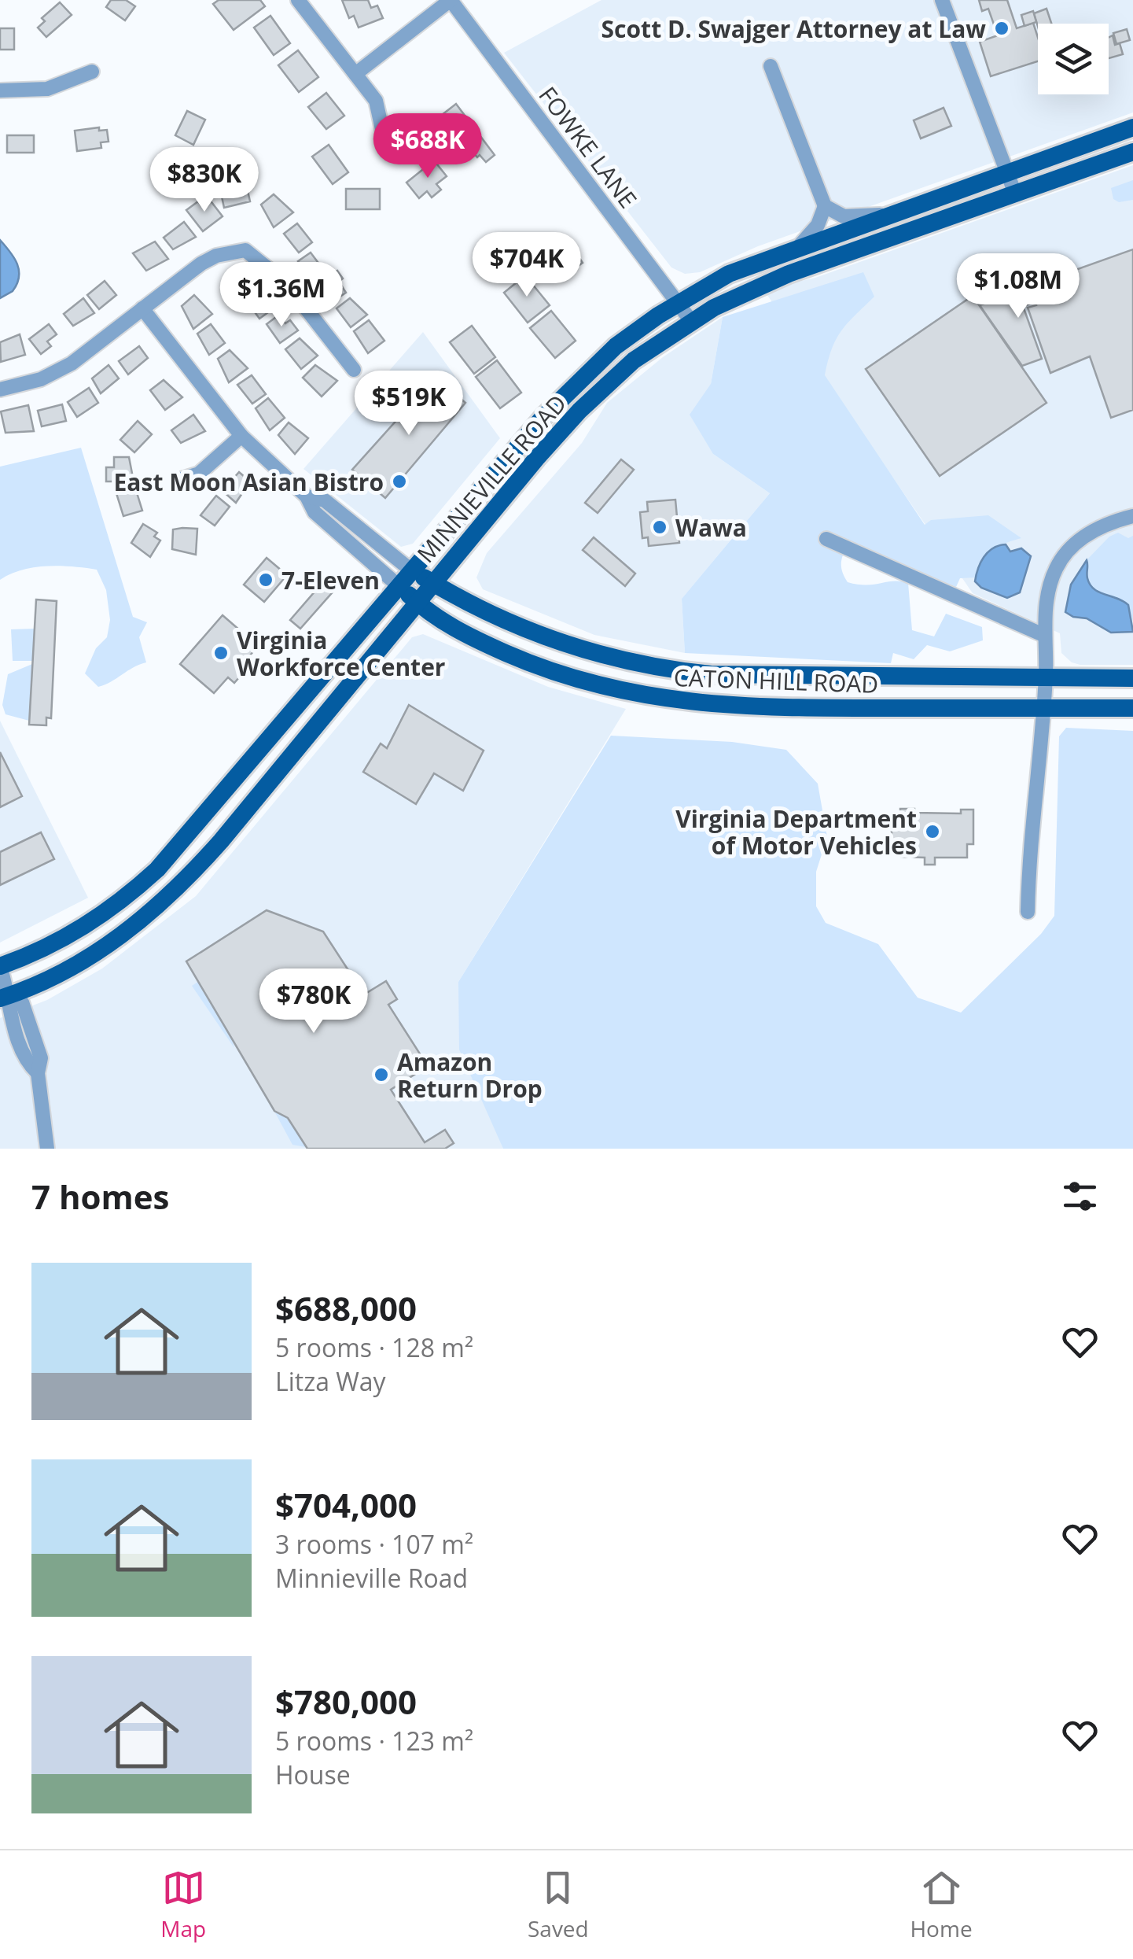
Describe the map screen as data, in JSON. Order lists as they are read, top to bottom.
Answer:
{
  "streets": {
    "main road": ["MINNIEVILLE ROAD", "CATON HILL ROAD"],
    "street": ["FOWKE LANE"]
  },
  "crossings": [
    ["FOWKE LANE", "MINNIEVILLE ROAD"],
    ["MINNIEVILLE ROAD", "CATON HILL ROAD"]
  ],
  "places": [
    "Scott D. Swajger Attorney at Law",
    "East Moon Asian Bistro",
    "Wawa",
    "7-Eleven",
    "Virginia Workforce Center",
    "Virginia Department of Motor Vehicles",
    "Amazon Return Drop"
  ],
  "page": {
    "price": [
      "$688K",
      "$830K",
      "$704K",
      "$1.08M",
      "$1.36M",
      "$519K",
      "$780K"
    ],
    "heading": "7 homes",
    "list": [
      {
        "name": "$688,000",
        "note": "5 rooms · 128 m² · Litza Way"
      },
      {
        "name": "$704,000",
        "note": "3 rooms · 107 m² · Minnieville Road"
      },
      {
        "name": "$780,000",
        "note": "5 rooms · 123 m² · House"
      }
    ],
    "tabs": ["Map", "Saved", "Home"]
  }
}
